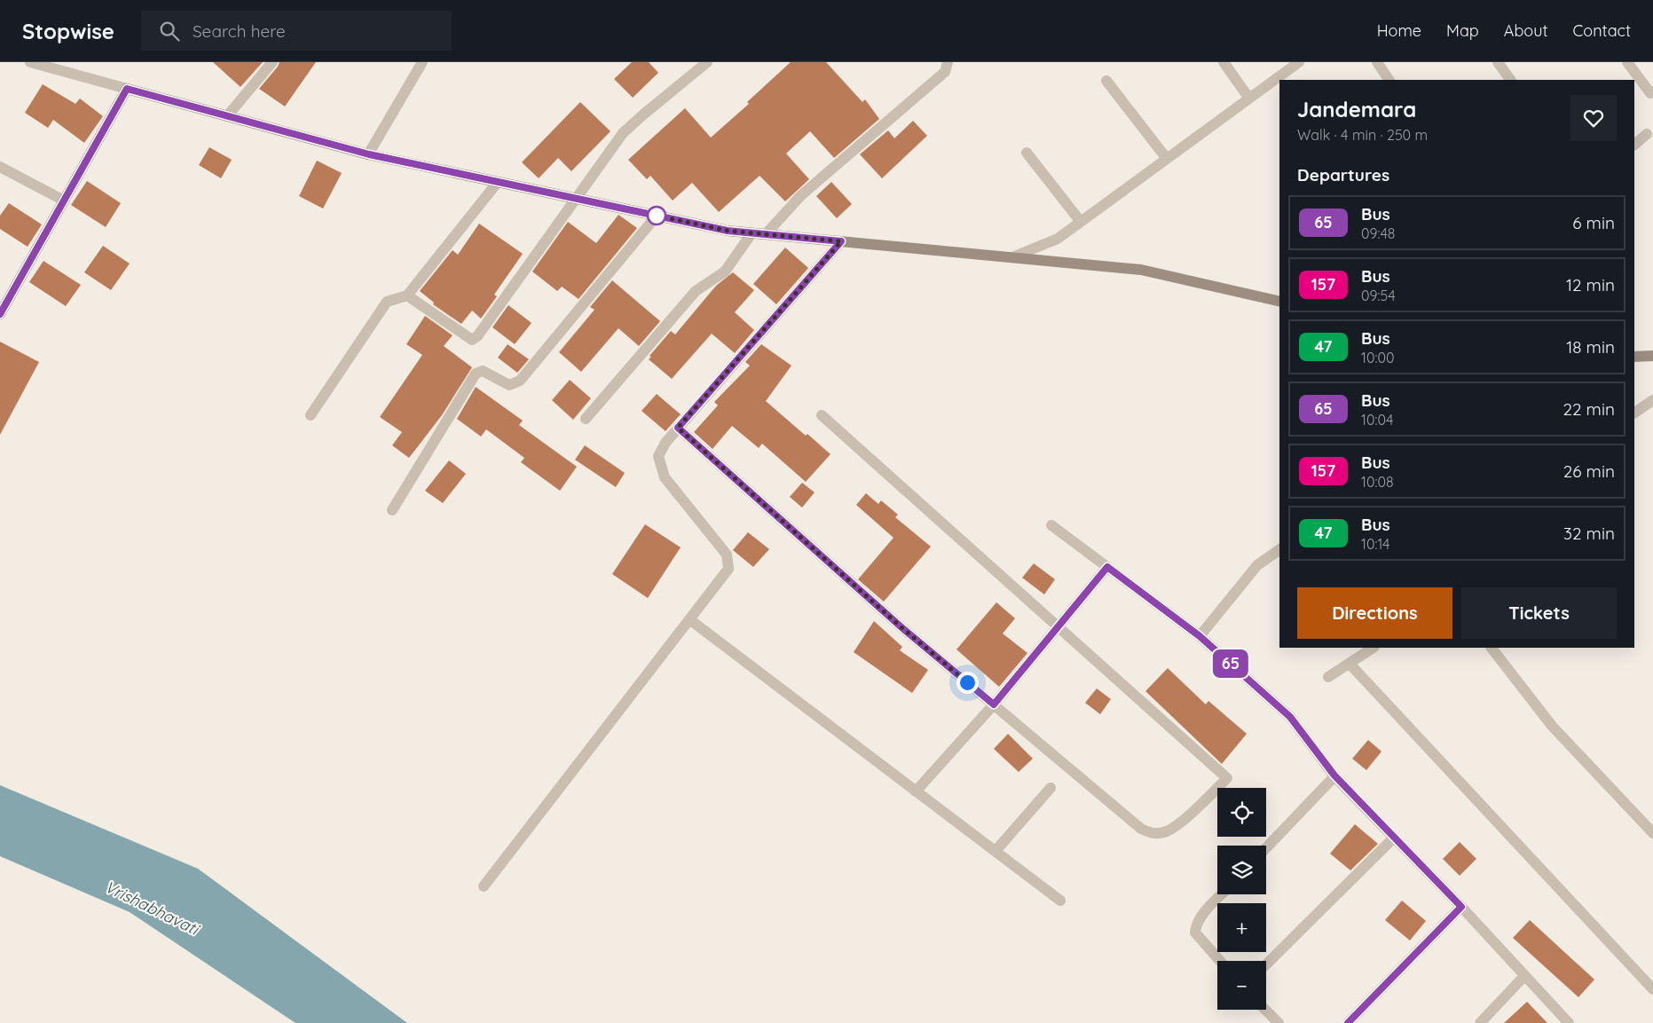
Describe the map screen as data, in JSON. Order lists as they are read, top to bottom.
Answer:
{
  "water": ["Vrishabhavati"],
  "lines": ["bus line 65"],
  "page": {
    "header": "Stopwise",
    "search": "Search here",
    "nav": [
      "Home",
      "Map",
      "About",
      "Contact"
    ],
    "on_map": "65",
    "heading": [
      ["Jandemara", "Walk · 4 min · 250 m"],
      "Departures"
    ],
    "list": [
      {
        "mark": "65",
        "name": "Bus",
        "note": "09:48",
        "value": "6 min"
      },
      {
        "mark": "157",
        "name": "Bus",
        "note": "09:54",
        "value": "12 min"
      },
      {
        "mark": "47",
        "name": "Bus",
        "note": "10:00",
        "value": "18 min"
      },
      {
        "mark": "65",
        "name": "Bus",
        "note": "10:04",
        "value": "22 min"
      },
      {
        "mark": "157",
        "name": "Bus",
        "note": "10:08",
        "value": "26 min"
      },
      {
        "mark": "47",
        "name": "Bus",
        "note": "10:14",
        "value": "32 min"
      }
    ],
    "buttons": ["Directions", "Tickets"],
    "map_buttons": ["+", "−"]
  }
}
